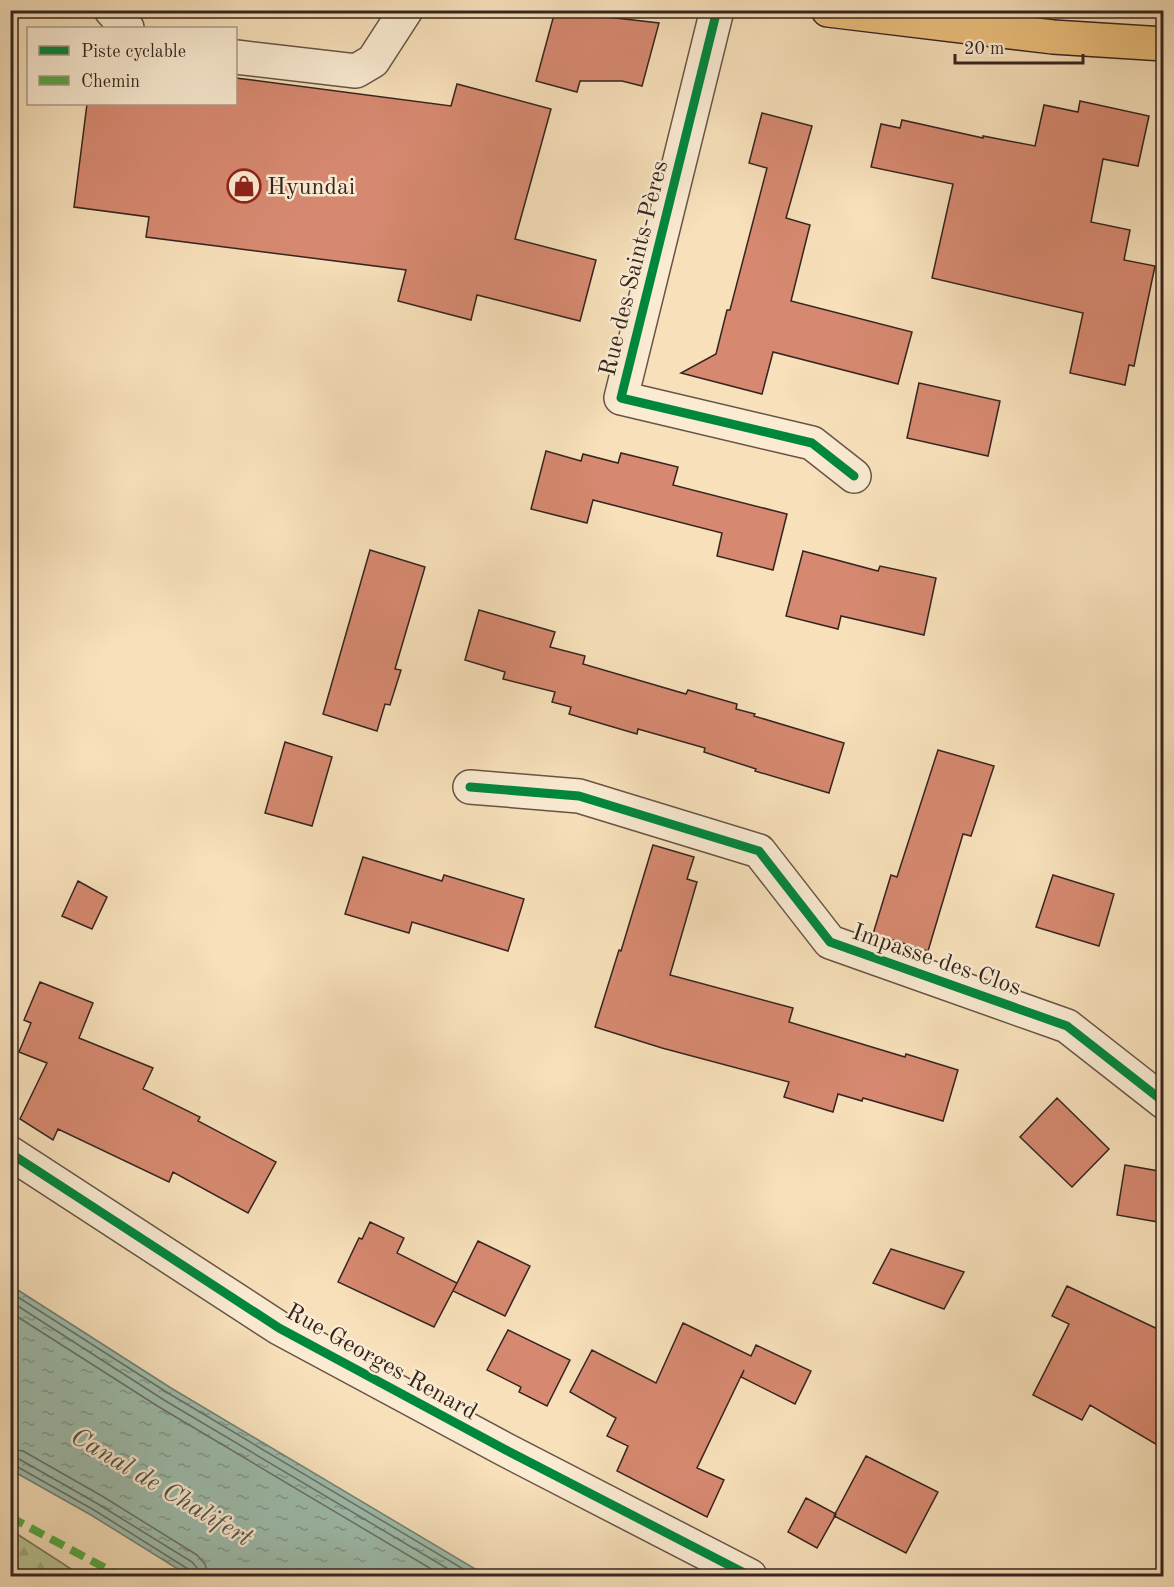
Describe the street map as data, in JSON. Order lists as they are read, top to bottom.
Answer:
{
  "streets": {
    "street": ["Rue des Saints-Pères", "Impasse des Clos", "Rue Georges Renard"]
  },
  "water": ["Canal de Chalifert"],
  "places": {
    "shop": ["Hyundai"]
  },
  "legend": ["Piste cyclable", "Chemin"],
  "scale_bar": "20 m"
}
